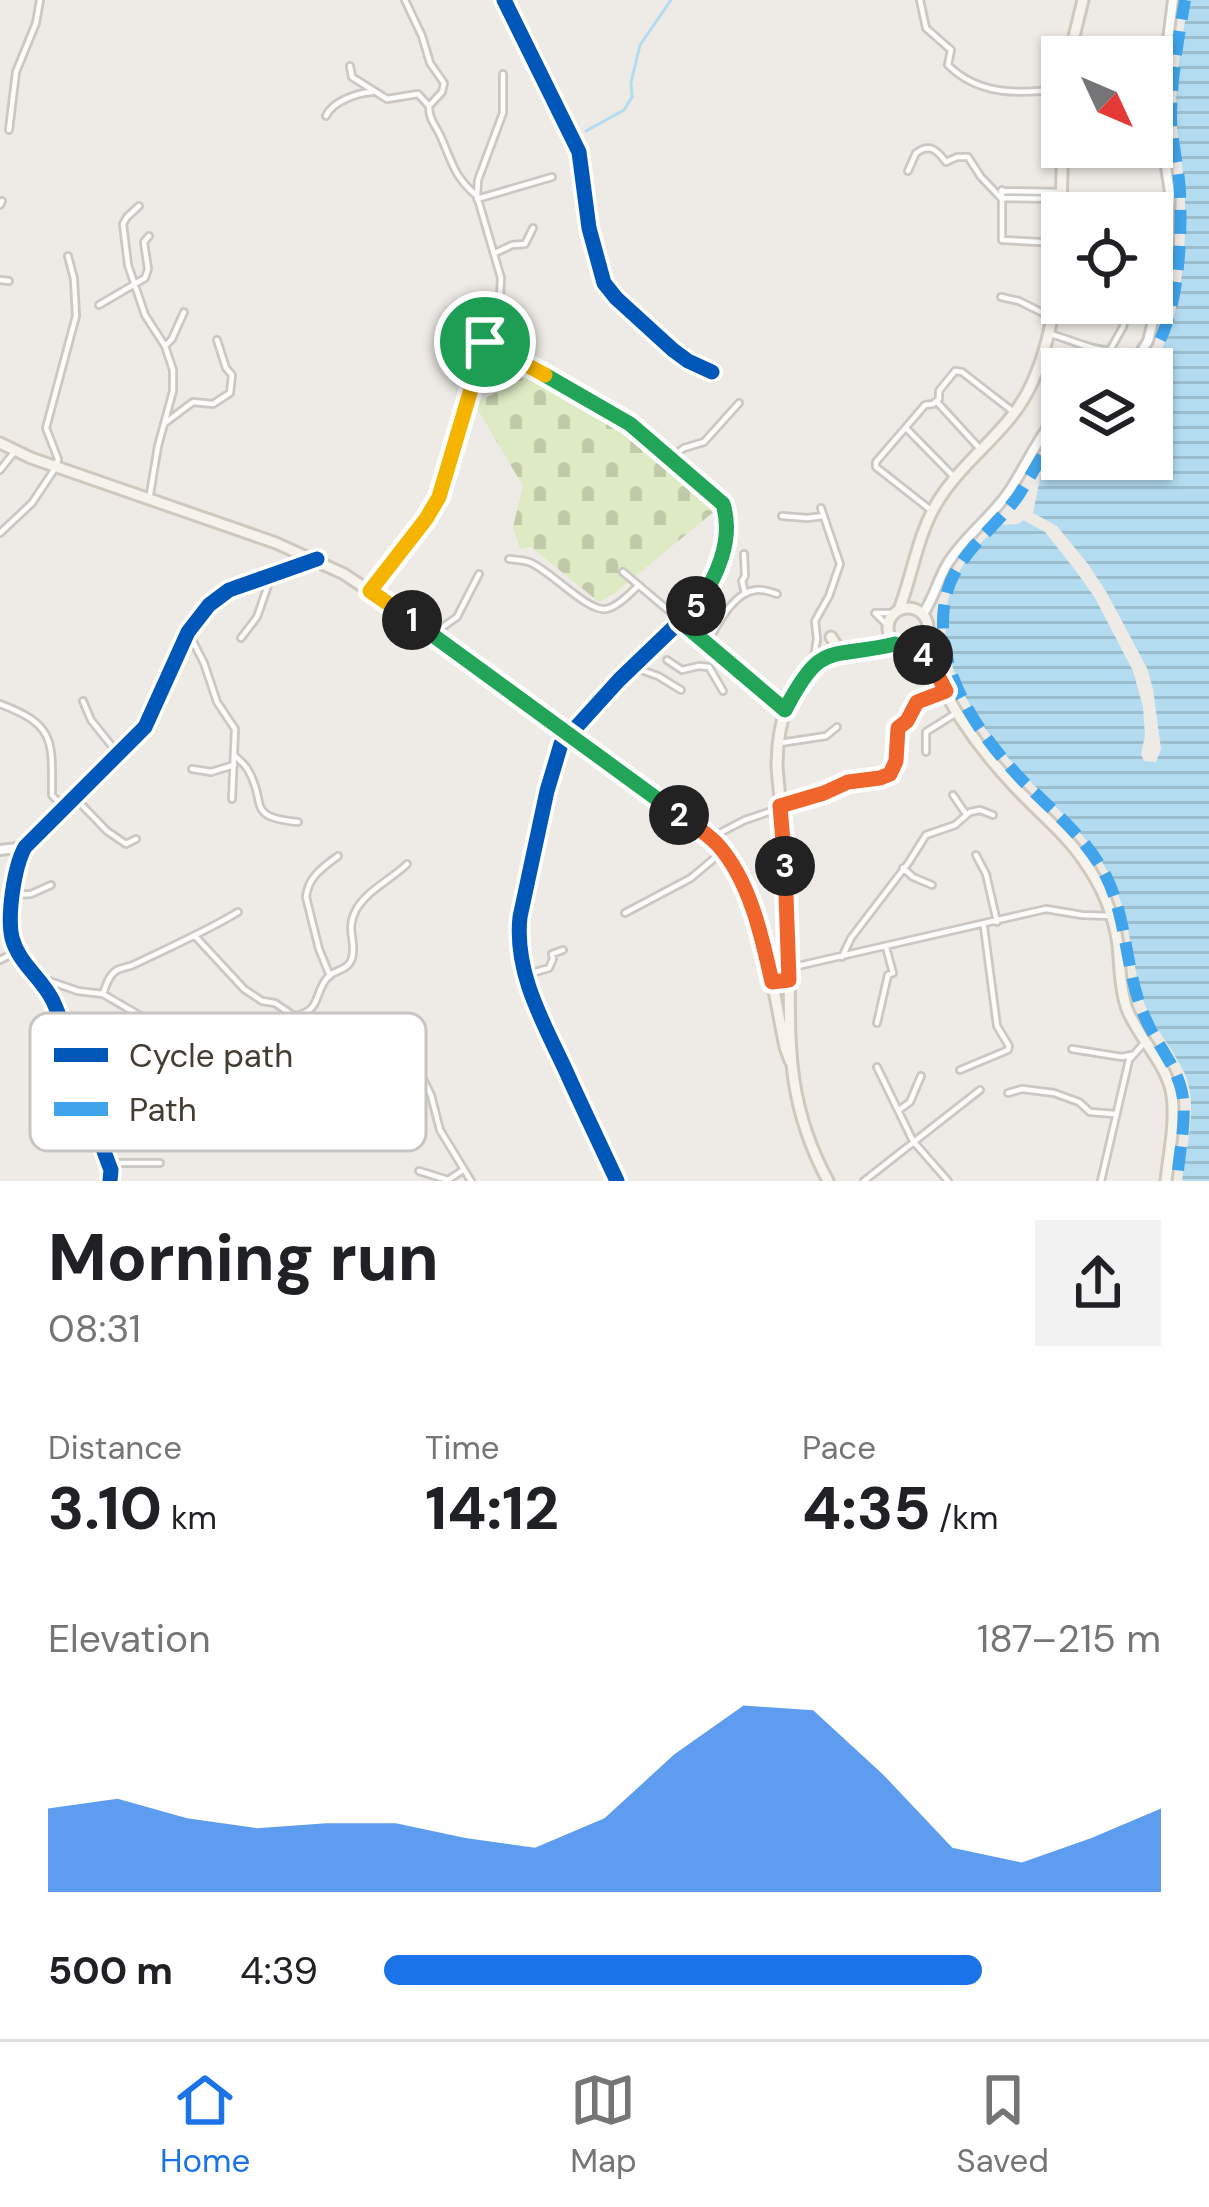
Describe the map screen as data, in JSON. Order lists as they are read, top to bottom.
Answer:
{
  "legend": ["Cycle path", "Path"],
  "north": "bottom right",
  "page": {
    "pins": [
      "5",
      "1",
      "4",
      "2",
      "3"
    ],
    "heading": ["Morning run", "08:31"],
    "stats": [
      ["Distance", "3.10 km"],
      ["Time", "14:12"],
      ["Pace", "4:35 /km"]
    ],
    "chart": ["Elevation", "187–215 m"],
    "list": [
      {
        "name": "500 m",
        "note": "4:39"
      }
    ],
    "tabs": ["Home", "Map", "Saved"]
  }
}
